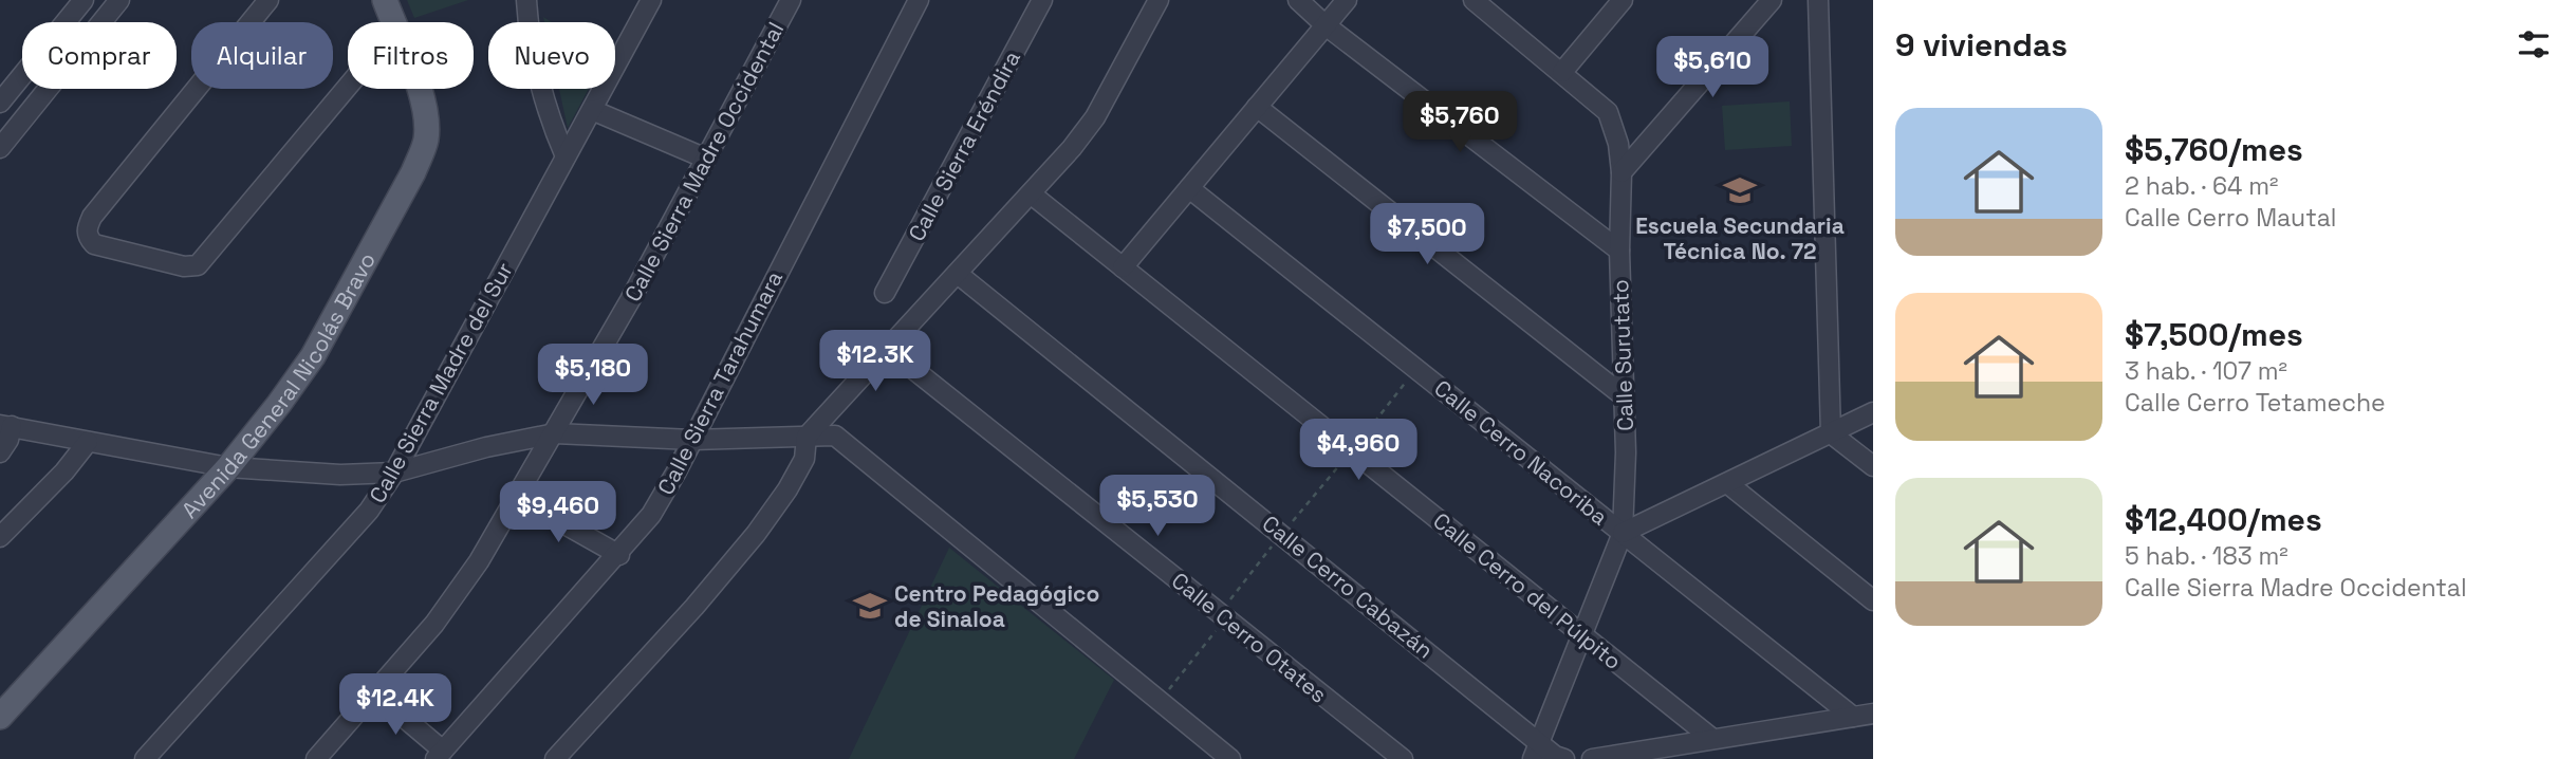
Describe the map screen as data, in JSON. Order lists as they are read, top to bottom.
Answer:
{
  "streets": {
    "main road": ["Avenida General Nicolás Bravo"],
    "street": [
      "Calle Sierra Eréndira",
      "Calle Sierra Madre Occidental",
      "Calle Surutato",
      "Calle Sierra Madre del Sur",
      "Calle Sierra Tarahumara",
      "Calle Cerro Nacoriba",
      "Calle Cerro Cabazán",
      "Calle Cerro del Púlpito",
      "Calle Cerro Otates"
    ]
  },
  "crossings": [
    ["Calle Surutato", "Calle Cerro Nacoriba"],
    ["Calle Surutato", "Calle Cerro Cabazán"],
    ["Calle Surutato", "Calle Cerro del Púlpito"]
  ],
  "places": {
    "school or university": ["Escuela Secundaria Técnica No. 72", "Centro Pedagógico de Sinaloa"]
  },
  "page": {
    "heading": "9 viviendas",
    "chip": [
      "Comprar",
      "Alquilar",
      "Filtros",
      "Nuevo"
    ],
    "price": [
      "$5,610",
      "$5,760",
      "$7,500",
      "$12.3K",
      "$5,180",
      "$4,960",
      "$5,530",
      "$9,460",
      "$12.4K"
    ],
    "list": [
      {
        "name": "$5,760/mes",
        "note": "2 hab. · 64 m² · Calle Cerro Mautal"
      },
      {
        "name": "$7,500/mes",
        "note": "3 hab. · 107 m² · Calle Cerro Tetameche"
      },
      {
        "name": "$12,400/mes",
        "note": "5 hab. · 183 m² · Calle Sierra Madre Occidental"
      }
    ]
  }
}
